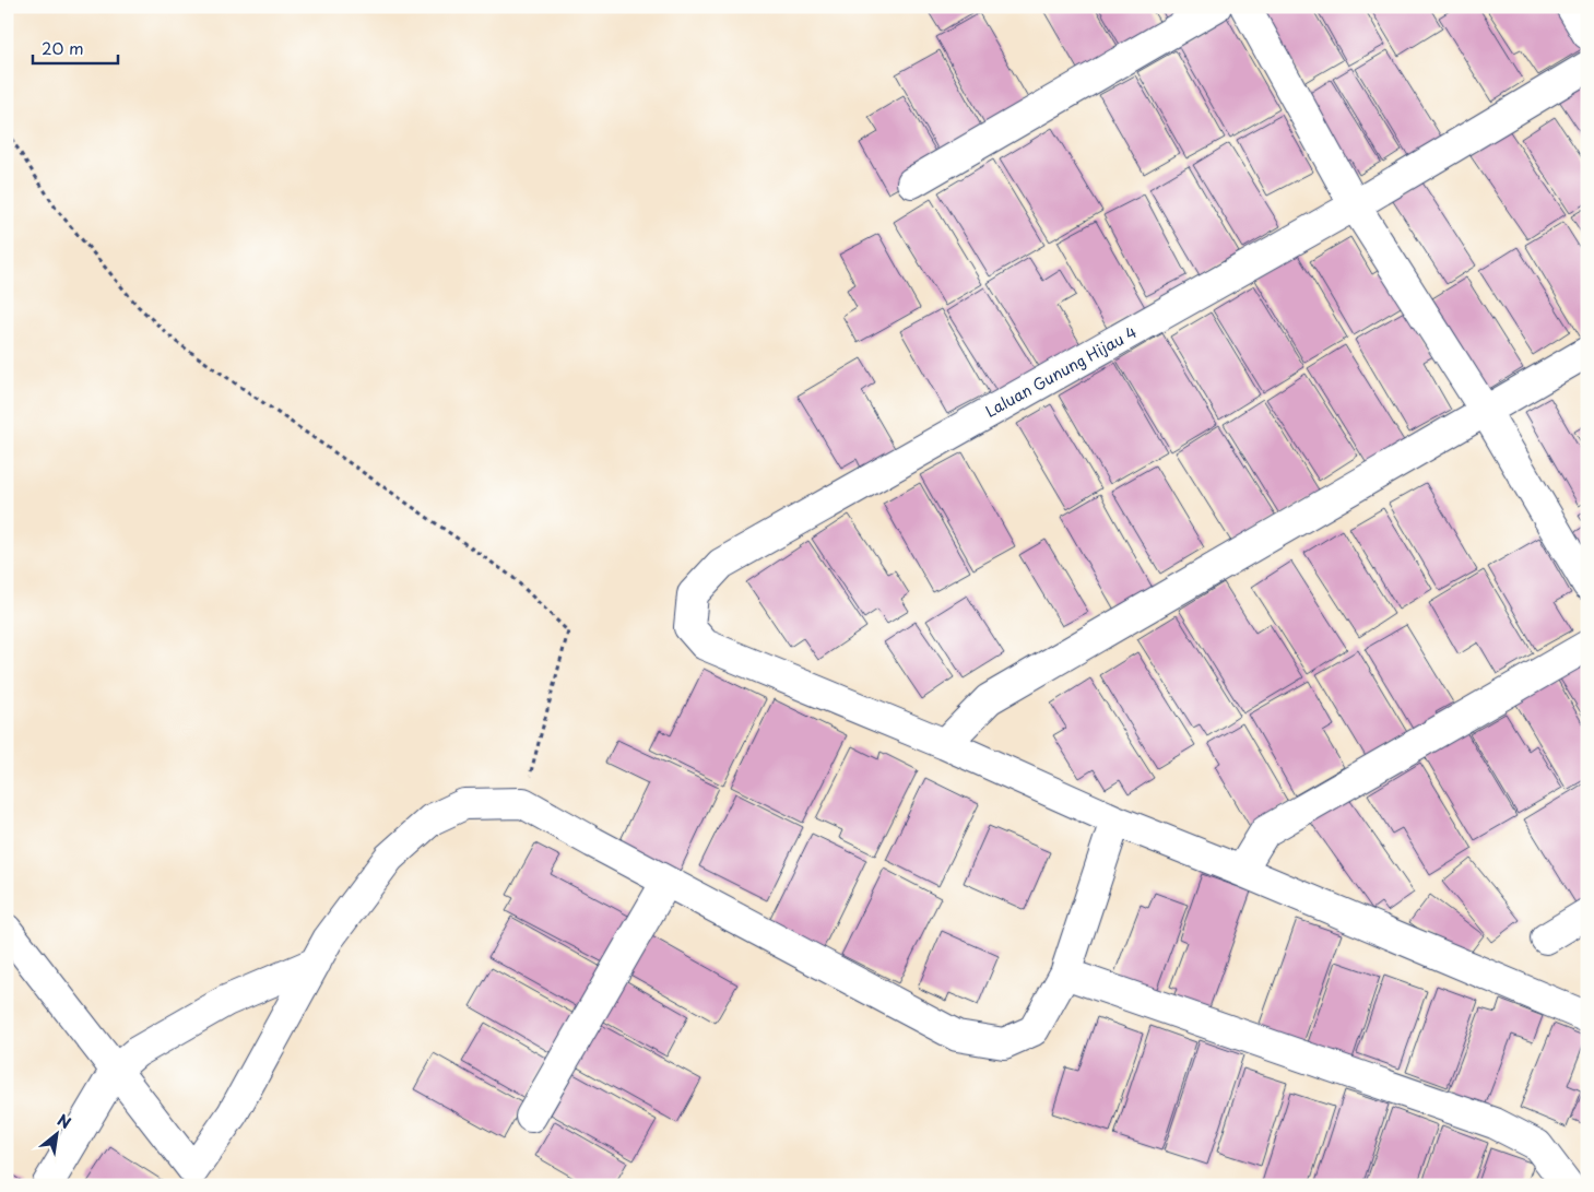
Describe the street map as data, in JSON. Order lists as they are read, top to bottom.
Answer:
{
  "streets": {
    "street": ["Laluan Gunung Hijau 4"]
  },
  "scale_bar": "20 m",
  "north": "top right"
}
